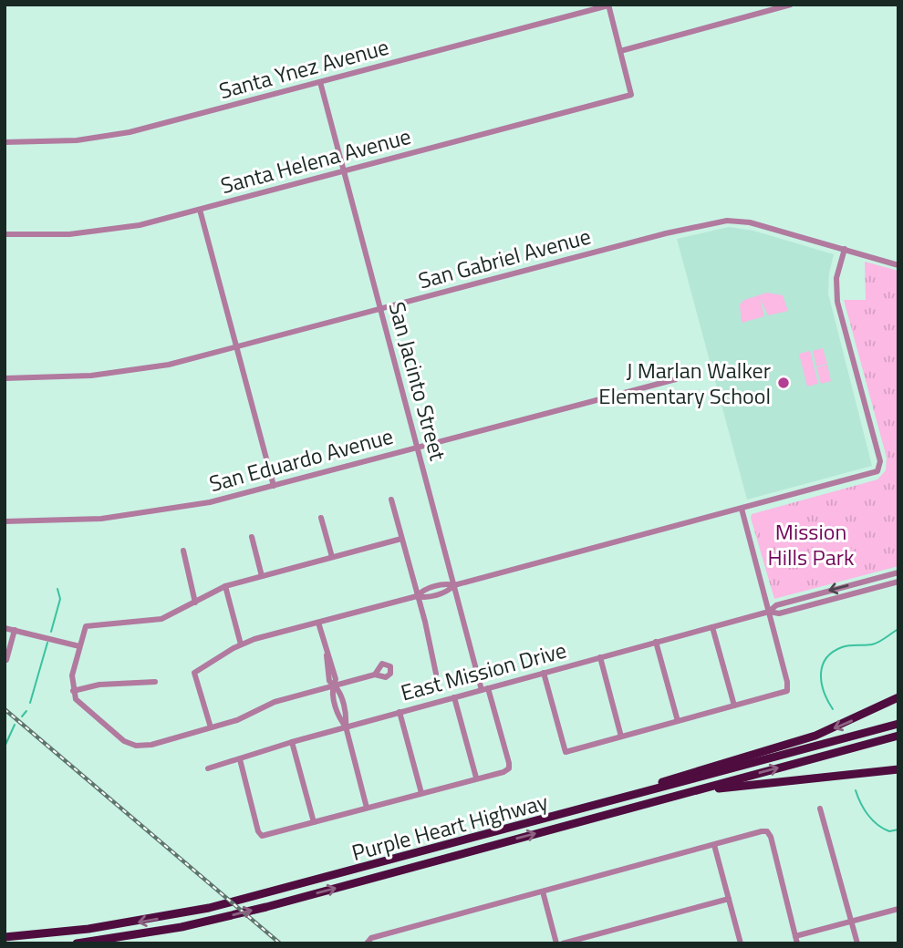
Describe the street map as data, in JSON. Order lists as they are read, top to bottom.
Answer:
{
  "streets": {
    "highway": ["Purple Heart Highway"],
    "street": [
      "Santa Ynez Avenue",
      "Santa Helena Avenue",
      "San Gabriel Avenue",
      "San Jacinto Street",
      "San Eduardo Avenue",
      "East Mission Drive"
    ]
  },
  "crossings": [
    ["Santa Ynez Avenue", "San Jacinto Street"],
    ["Santa Helena Avenue", "San Jacinto Street"],
    ["San Gabriel Avenue", "San Jacinto Street"],
    ["San Jacinto Street", "San Eduardo Avenue"],
    ["San Jacinto Street", "East Mission Drive"]
  ],
  "parks": ["Mission Hills Park"],
  "places": ["J Marlan Walker Elementary School"]
}
